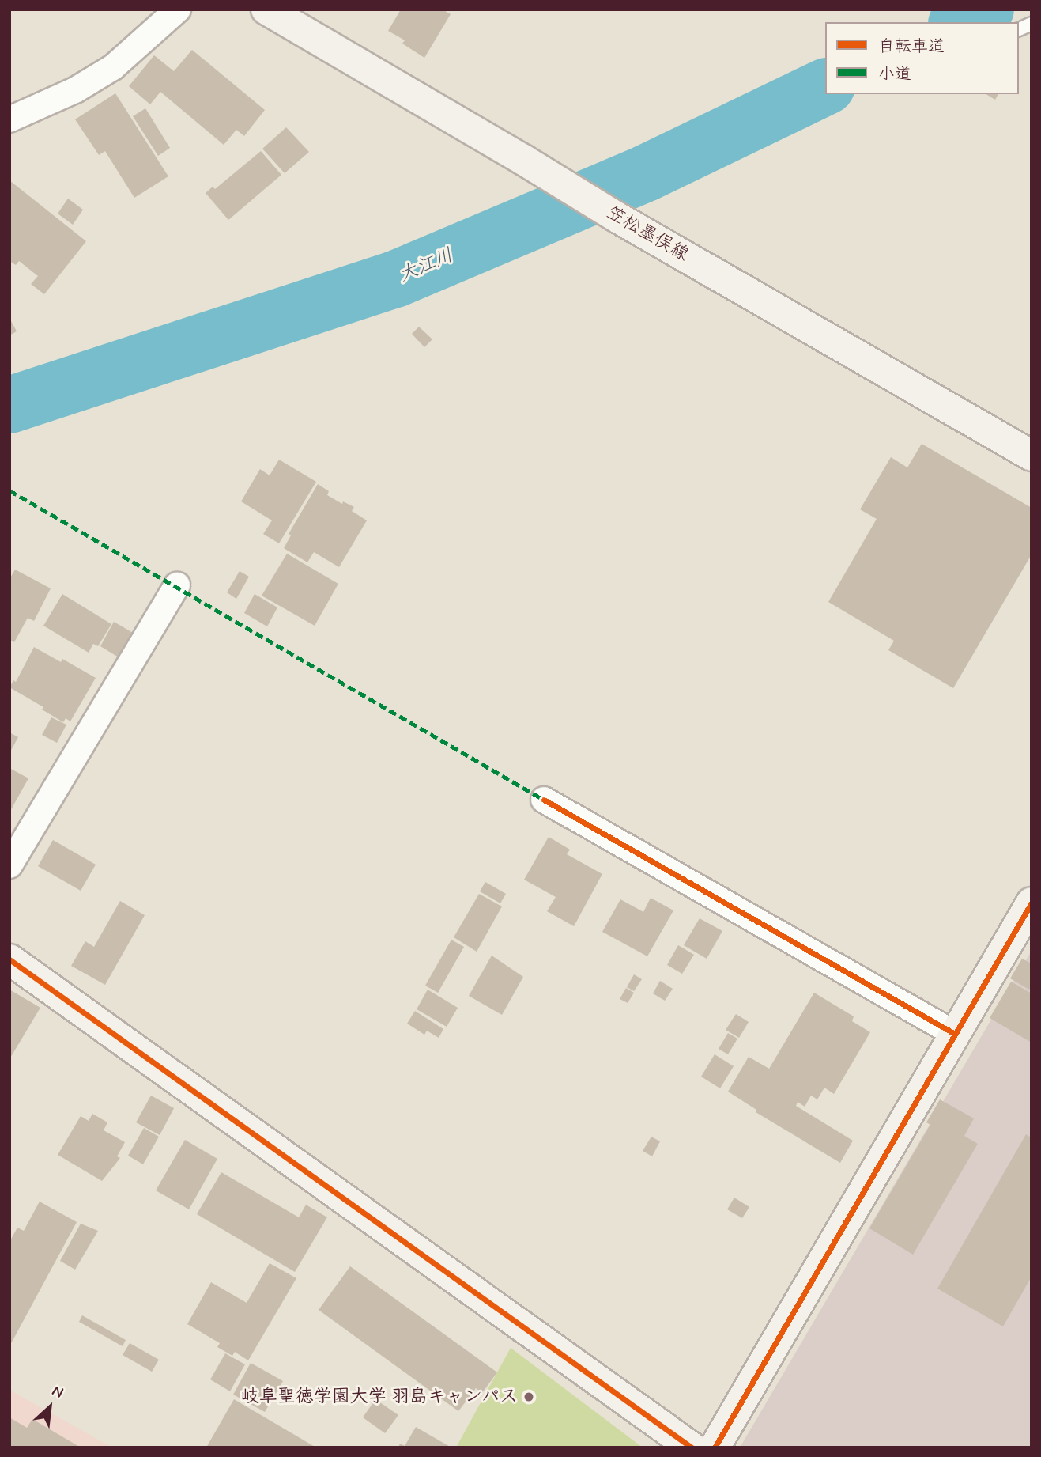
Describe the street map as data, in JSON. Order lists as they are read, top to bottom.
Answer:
{
  "streets": {
    "street": ["笠松墨俣線"]
  },
  "water": ["大江川"],
  "places": ["岐阜聖徳学園大学 羽島キャンパス"],
  "legend": ["自転車道", "小道"],
  "north": "top right"
}
